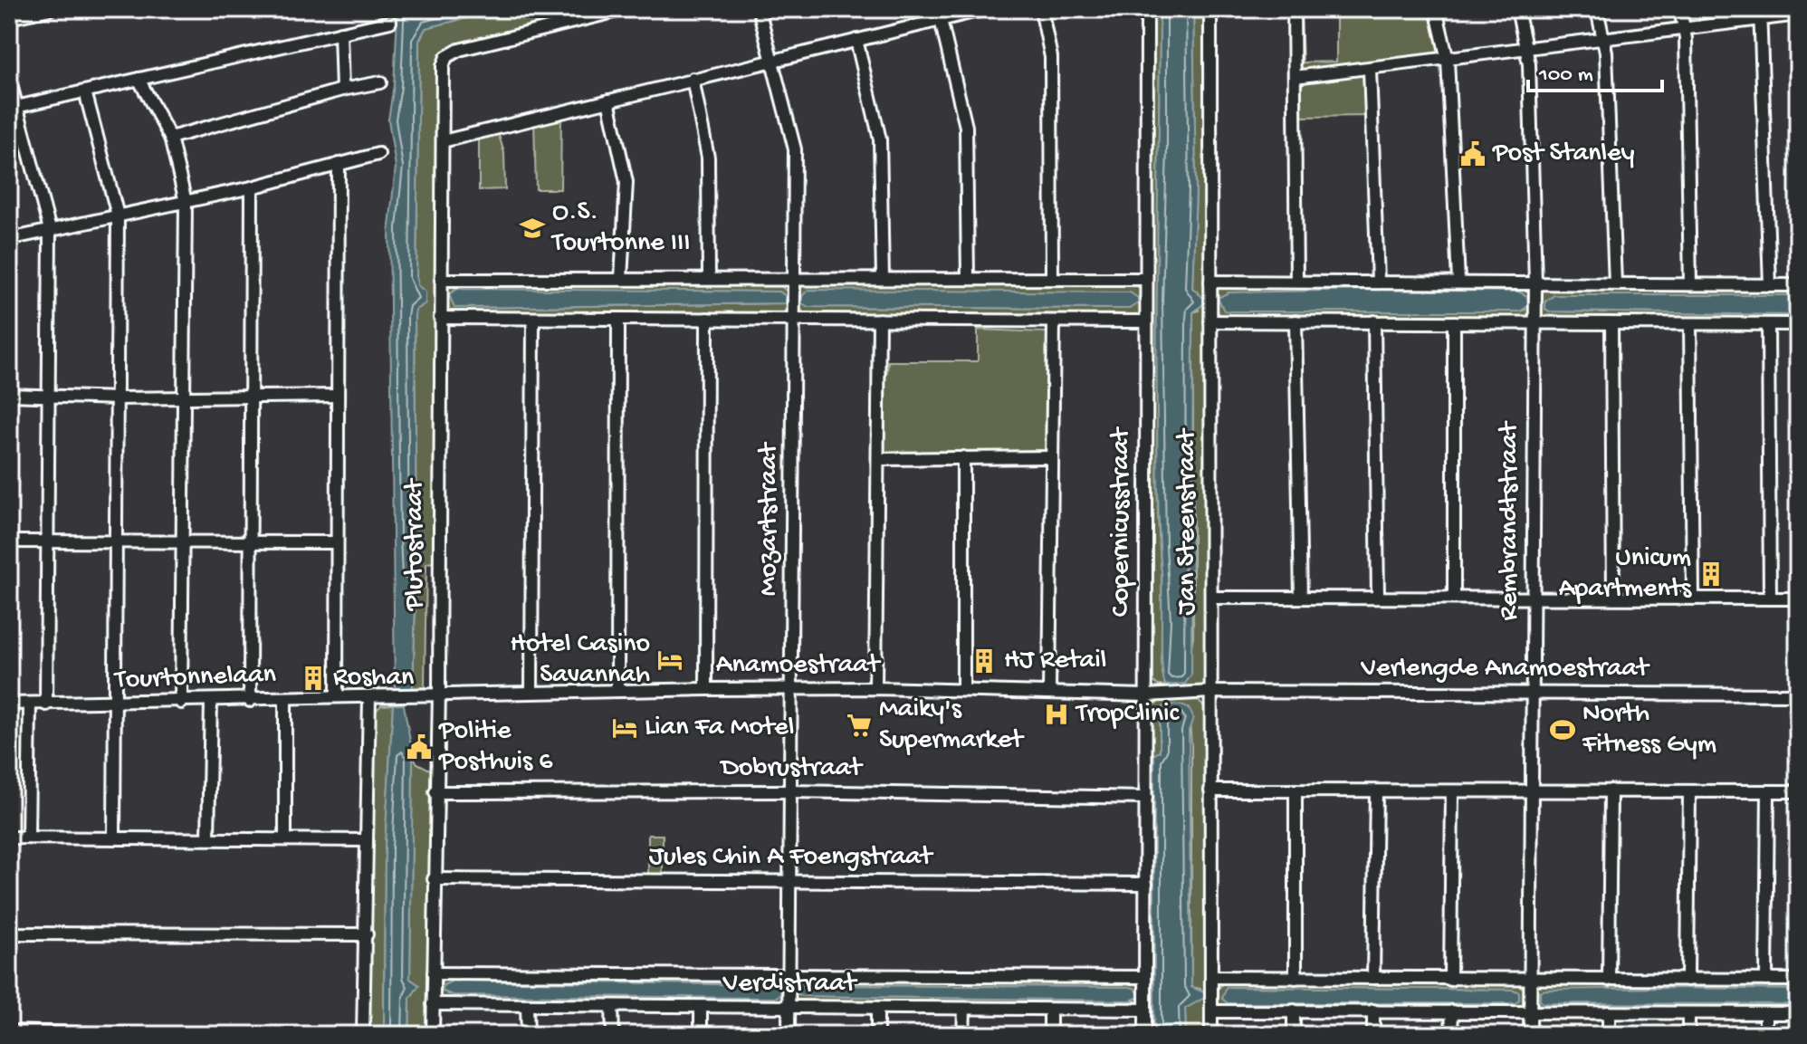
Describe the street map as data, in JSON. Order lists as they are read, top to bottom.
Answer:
{
  "streets": {
    "street": [
      "Mozartstraat",
      "Rembrandtstraat",
      "Copernicusstraat",
      "Jan Steenstraat",
      "Plutostraat",
      "Anamoestraat",
      "Verlengde Anamoestraat",
      "Tourtonnelaan",
      "Dobrustraat",
      "Jules Chin A Foengstraat",
      "Verdistraat"
    ]
  },
  "crossings": [
    ["Mozartstraat", "Anamoestraat"],
    ["Mozartstraat", "Dobrustraat"],
    ["Mozartstraat", "Jules Chin A Foengstraat"],
    ["Mozartstraat", "Verdistraat"],
    ["Rembrandtstraat", "Verlengde Anamoestraat"],
    ["Copernicusstraat", "Anamoestraat"],
    ["Copernicusstraat", "Dobrustraat"],
    ["Copernicusstraat", "Jules Chin A Foengstraat"],
    ["Copernicusstraat", "Verdistraat"],
    ["Jan Steenstraat", "Anamoestraat"],
    ["Jan Steenstraat", "Verlengde Anamoestraat"],
    ["Plutostraat", "Anamoestraat"],
    ["Plutostraat", "Dobrustraat"],
    ["Plutostraat", "Jules Chin A Foengstraat"],
    ["Plutostraat", "Verdistraat"],
    ["Anamoestraat", "Verlengde Anamoestraat"],
    ["Anamoestraat", "Tourtonnelaan"]
  ],
  "places": {
    "public building": ["Post Stanley", "Politie Posthuis 6"],
    "school or university": ["O.S. Tourtonne III"],
    "building": ["Unicum Apartments", "HJ Retail", "Roshan"],
    "hotel": ["Hotel Casino Savannah", "Lian Fa Motel"],
    "hospital": ["TropClinic"],
    "supermarket": ["Maiky's Supermarket"],
    "sports": ["North Fitness Gym"]
  },
  "scale_bar": "100 m"
}
